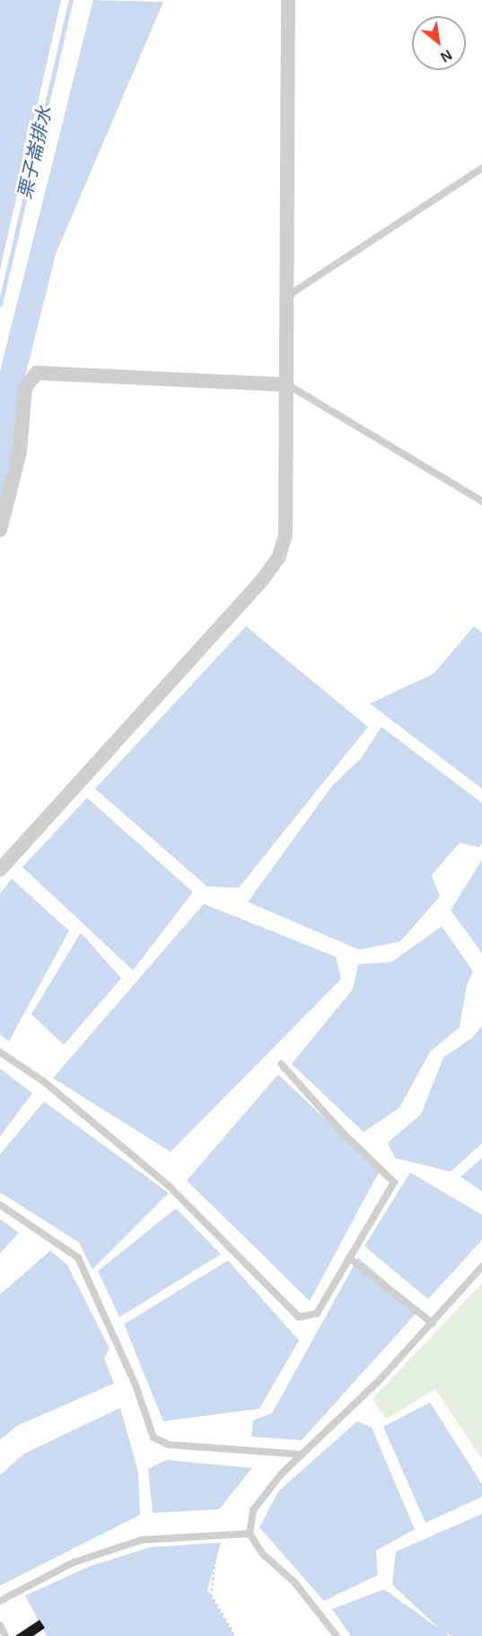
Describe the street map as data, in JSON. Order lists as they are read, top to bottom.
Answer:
{
  "water": ["栗子崙排水"],
  "north": "bottom right"
}
